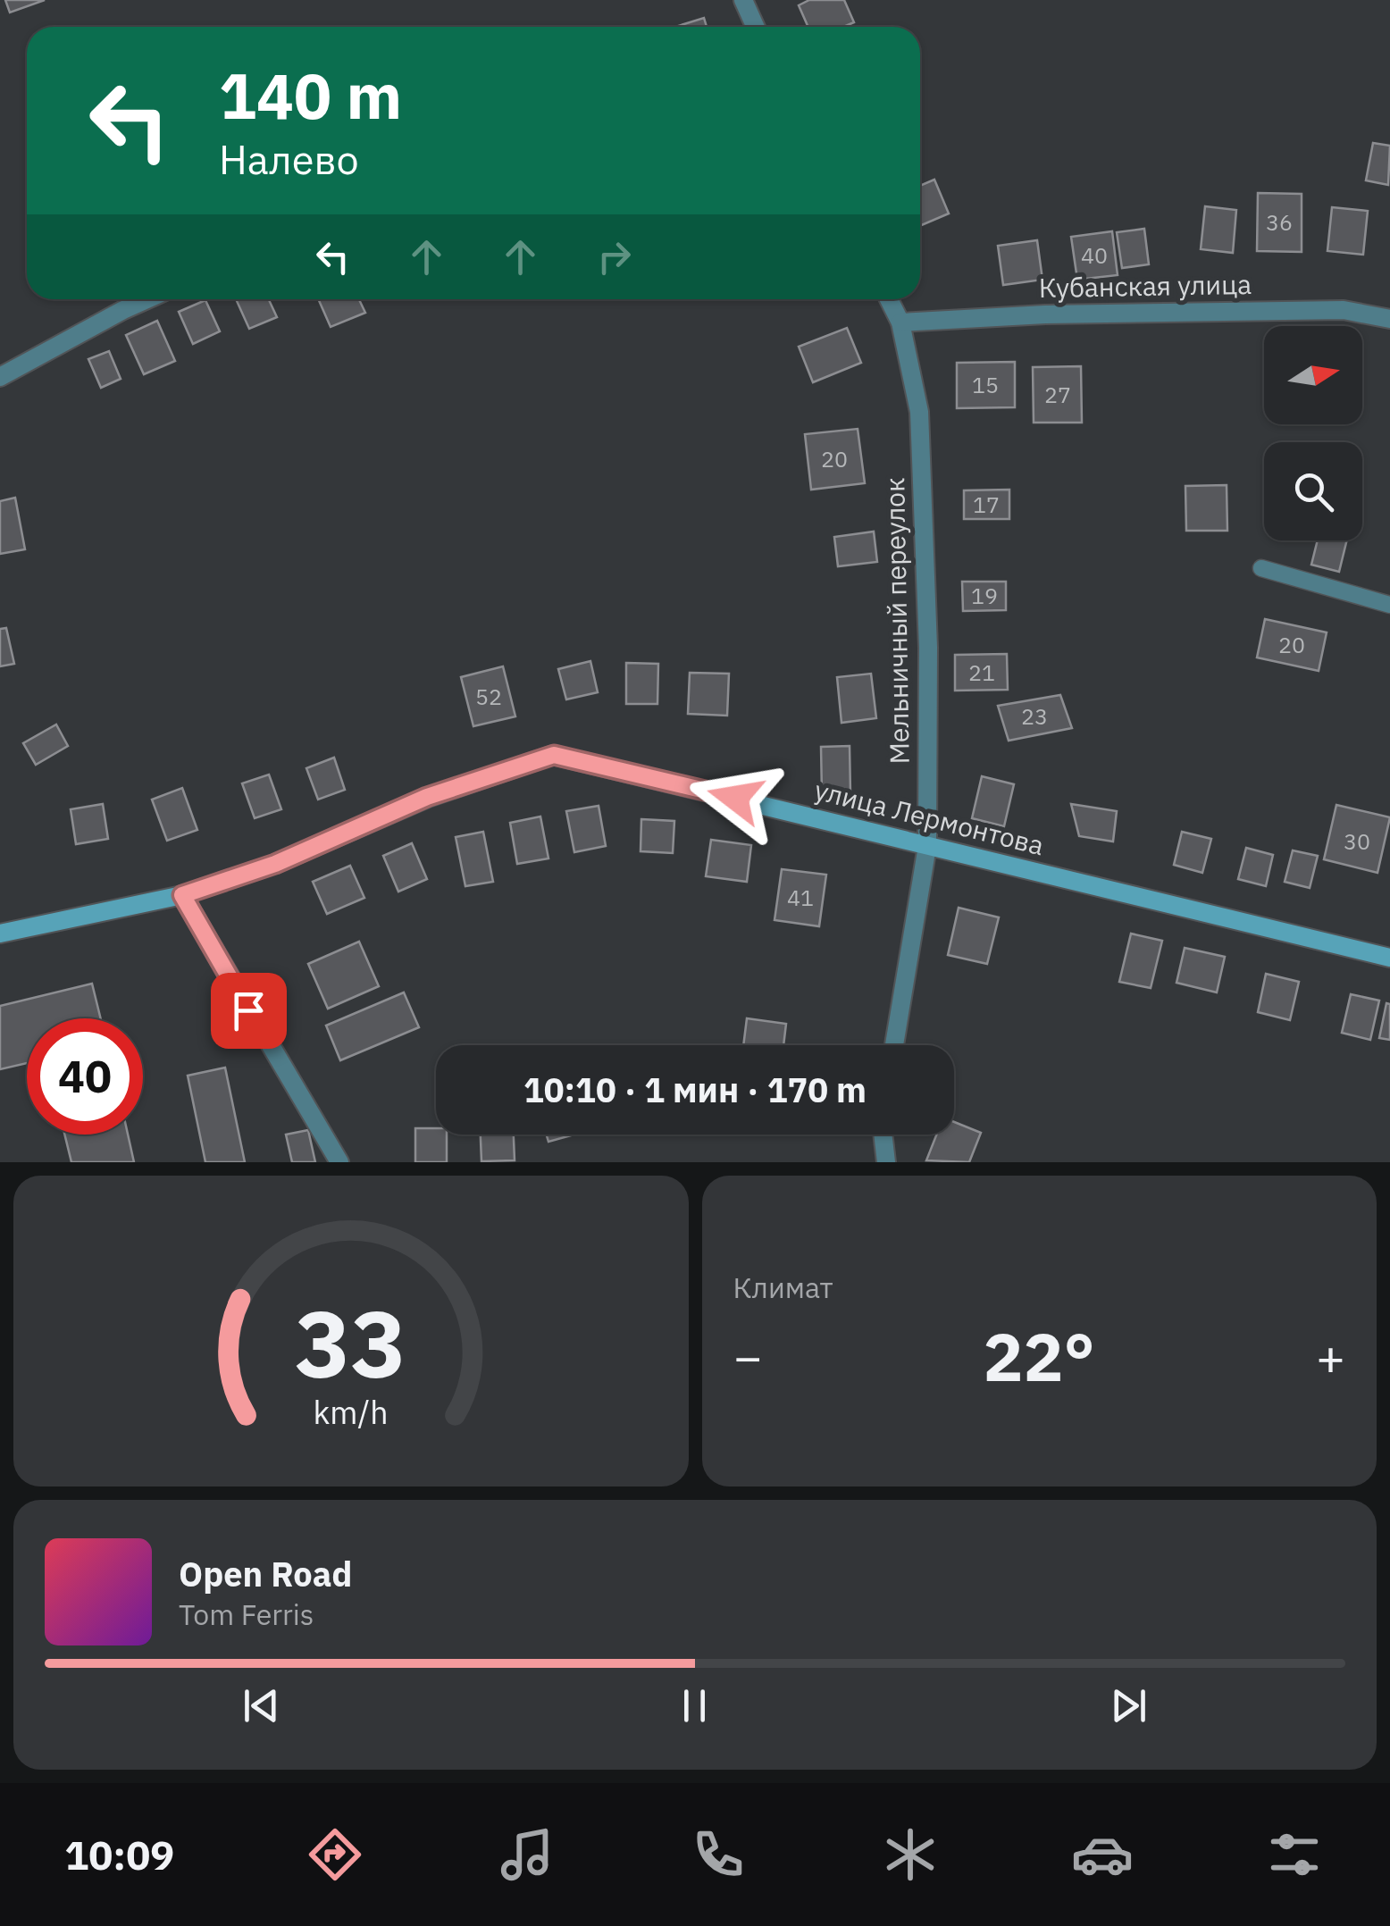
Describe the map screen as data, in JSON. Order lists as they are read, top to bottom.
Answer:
{
  "streets": {
    "street": ["Кубанская улица", "Мельничный переулок", "улица Лермонтова"]
  },
  "crossings": [
    ["Кубанская улица", "Мельничный переулок"],
    ["Мельничный переулок", "улица Лермонтова"]
  ],
  "house_numbers": [
    "36",
    "40",
    "15",
    "27",
    "20",
    "17",
    "19",
    "20",
    "21",
    "52",
    "23",
    "30",
    "41"
  ],
  "north": "right",
  "page": {
    "turn": ["140 m", "Налево"],
    "limit": "40",
    "trip": "10:10 · 1 мин · 170 m",
    "tile": "Климат",
    "heat": ["−", "22°", "+"],
    "song": ["Open Road", "Tom Ferris"],
    "tabs": "10:09",
    "gauge": ["33", "km/h"]
  }
}
